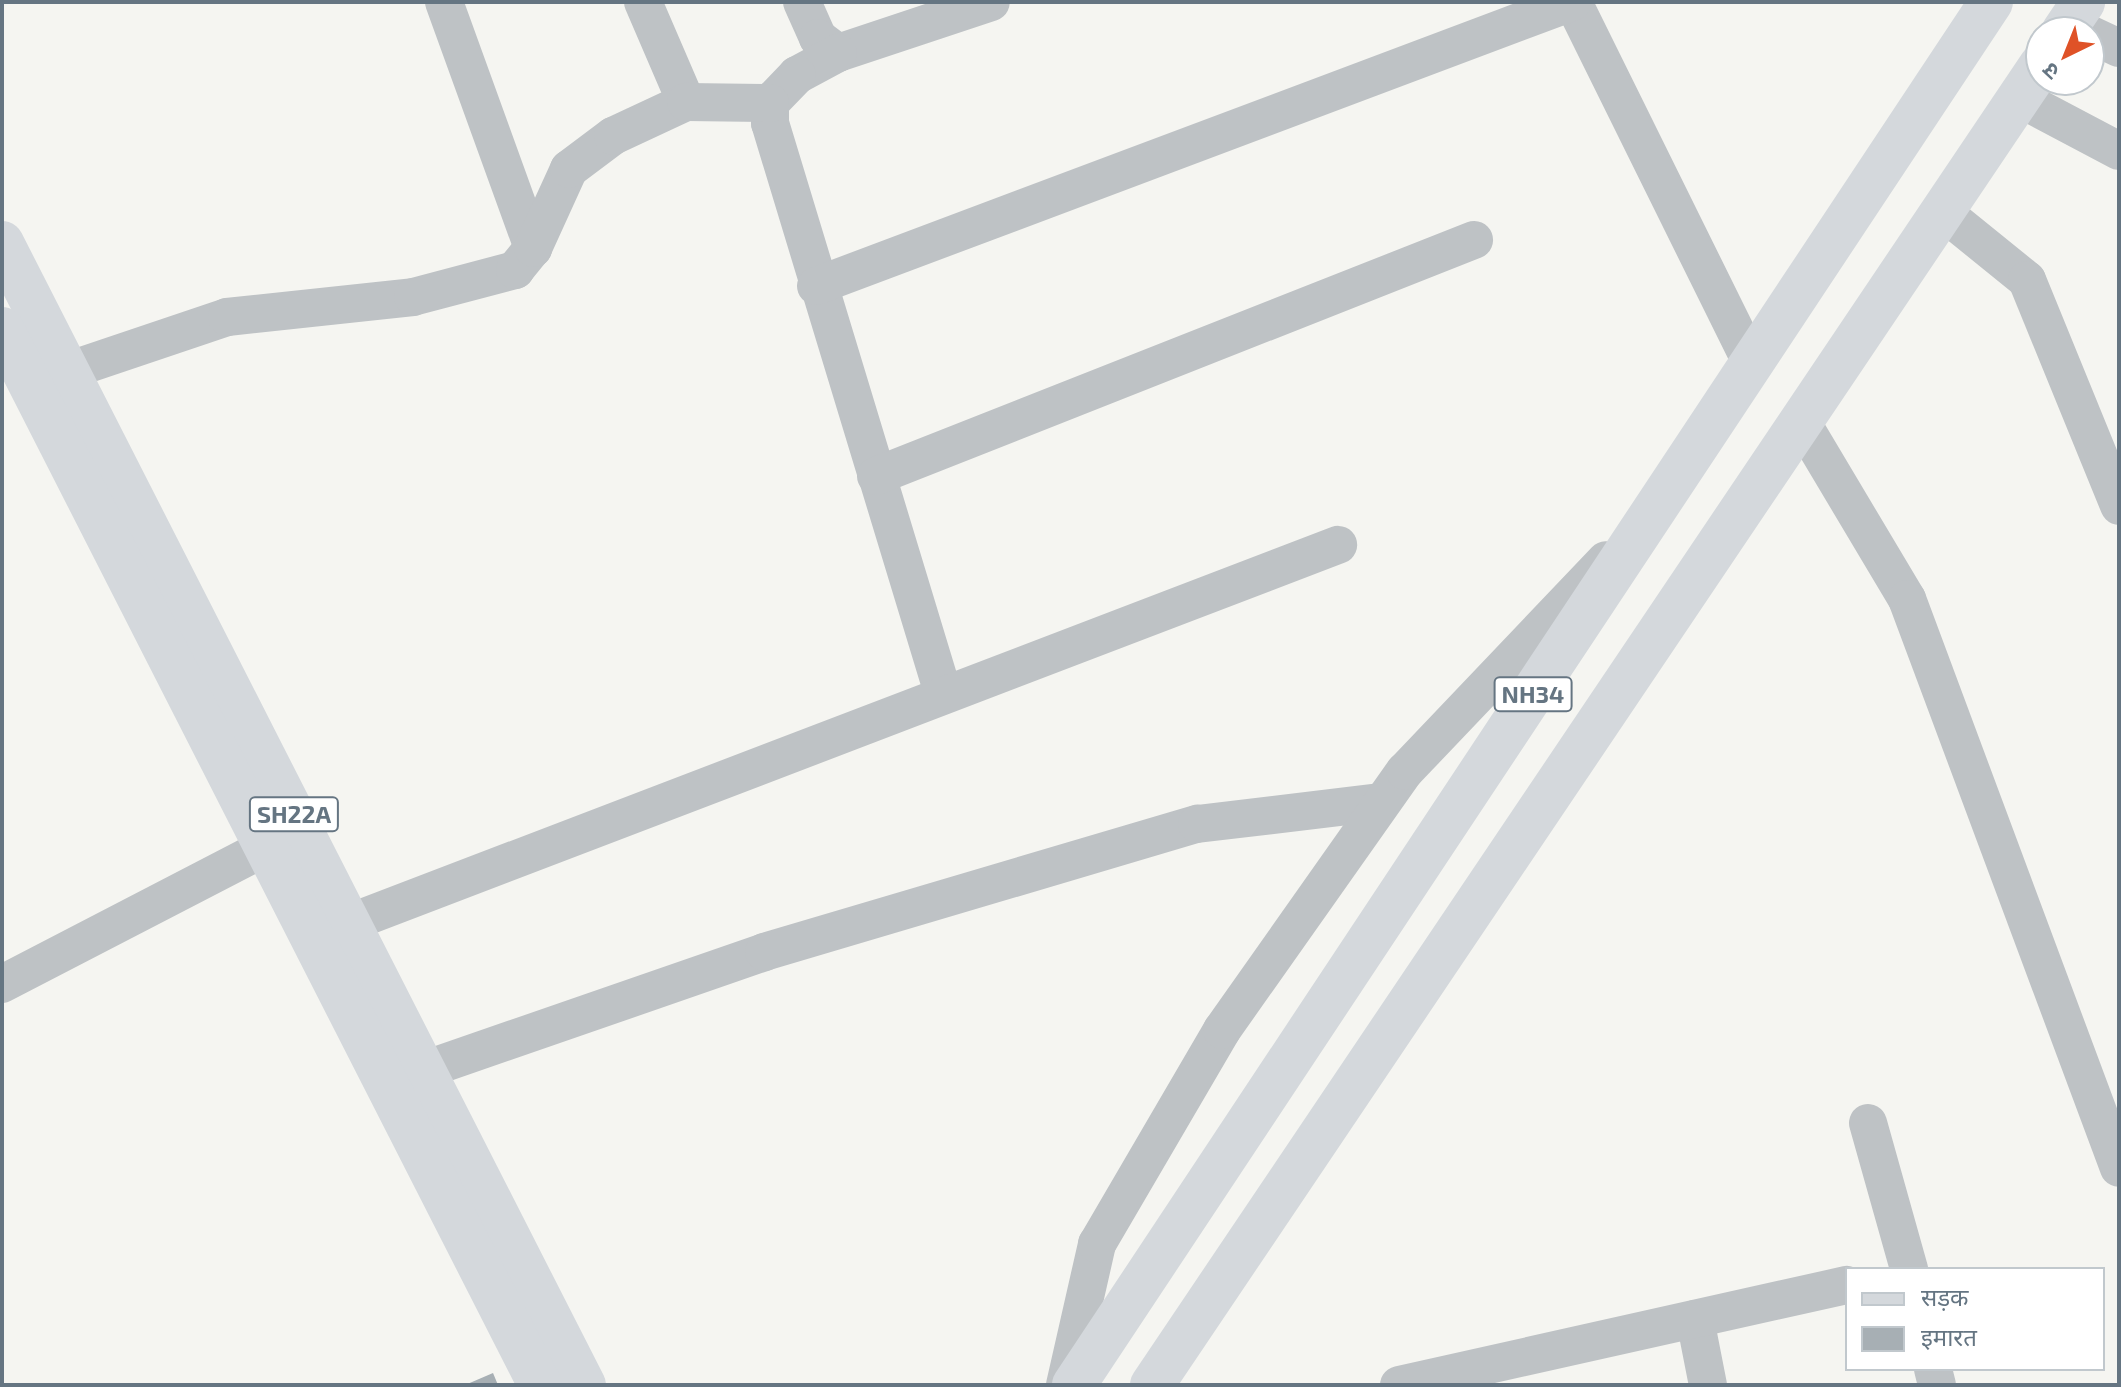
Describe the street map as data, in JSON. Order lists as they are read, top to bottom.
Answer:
{
  "streets": {
    "main road": ["NH34", "SH22A"]
  },
  "legend": ["सड़क", "इमारत"],
  "north": "bottom left"
}
